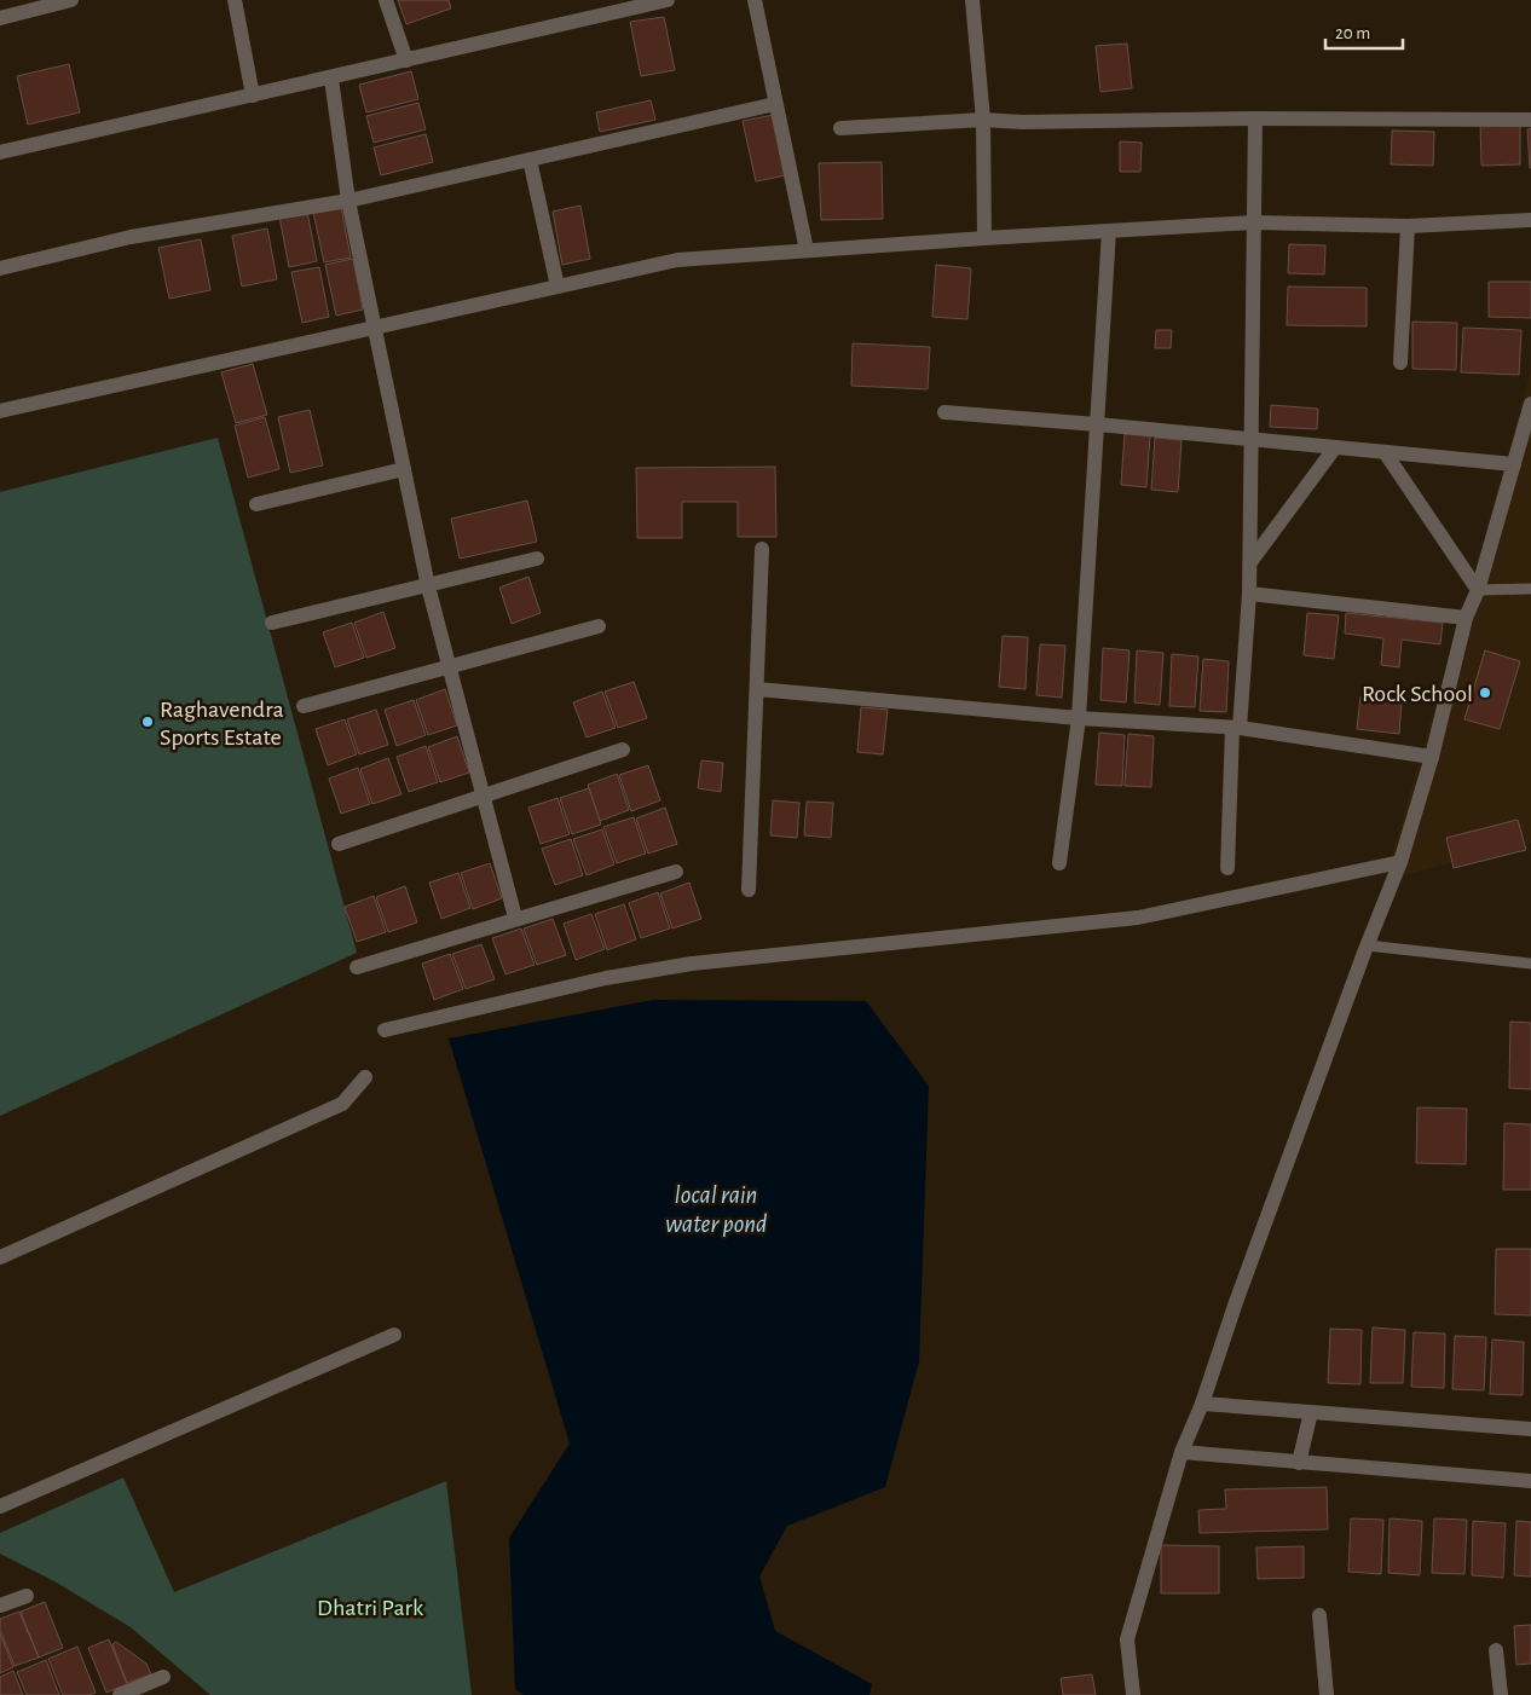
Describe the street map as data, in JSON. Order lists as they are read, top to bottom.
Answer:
{
  "water": ["local rain water pond"],
  "parks": ["Dhatri Park"],
  "places": ["Rock School", "Raghavendra Sports Estate"],
  "scale_bar": "20 m"
}
